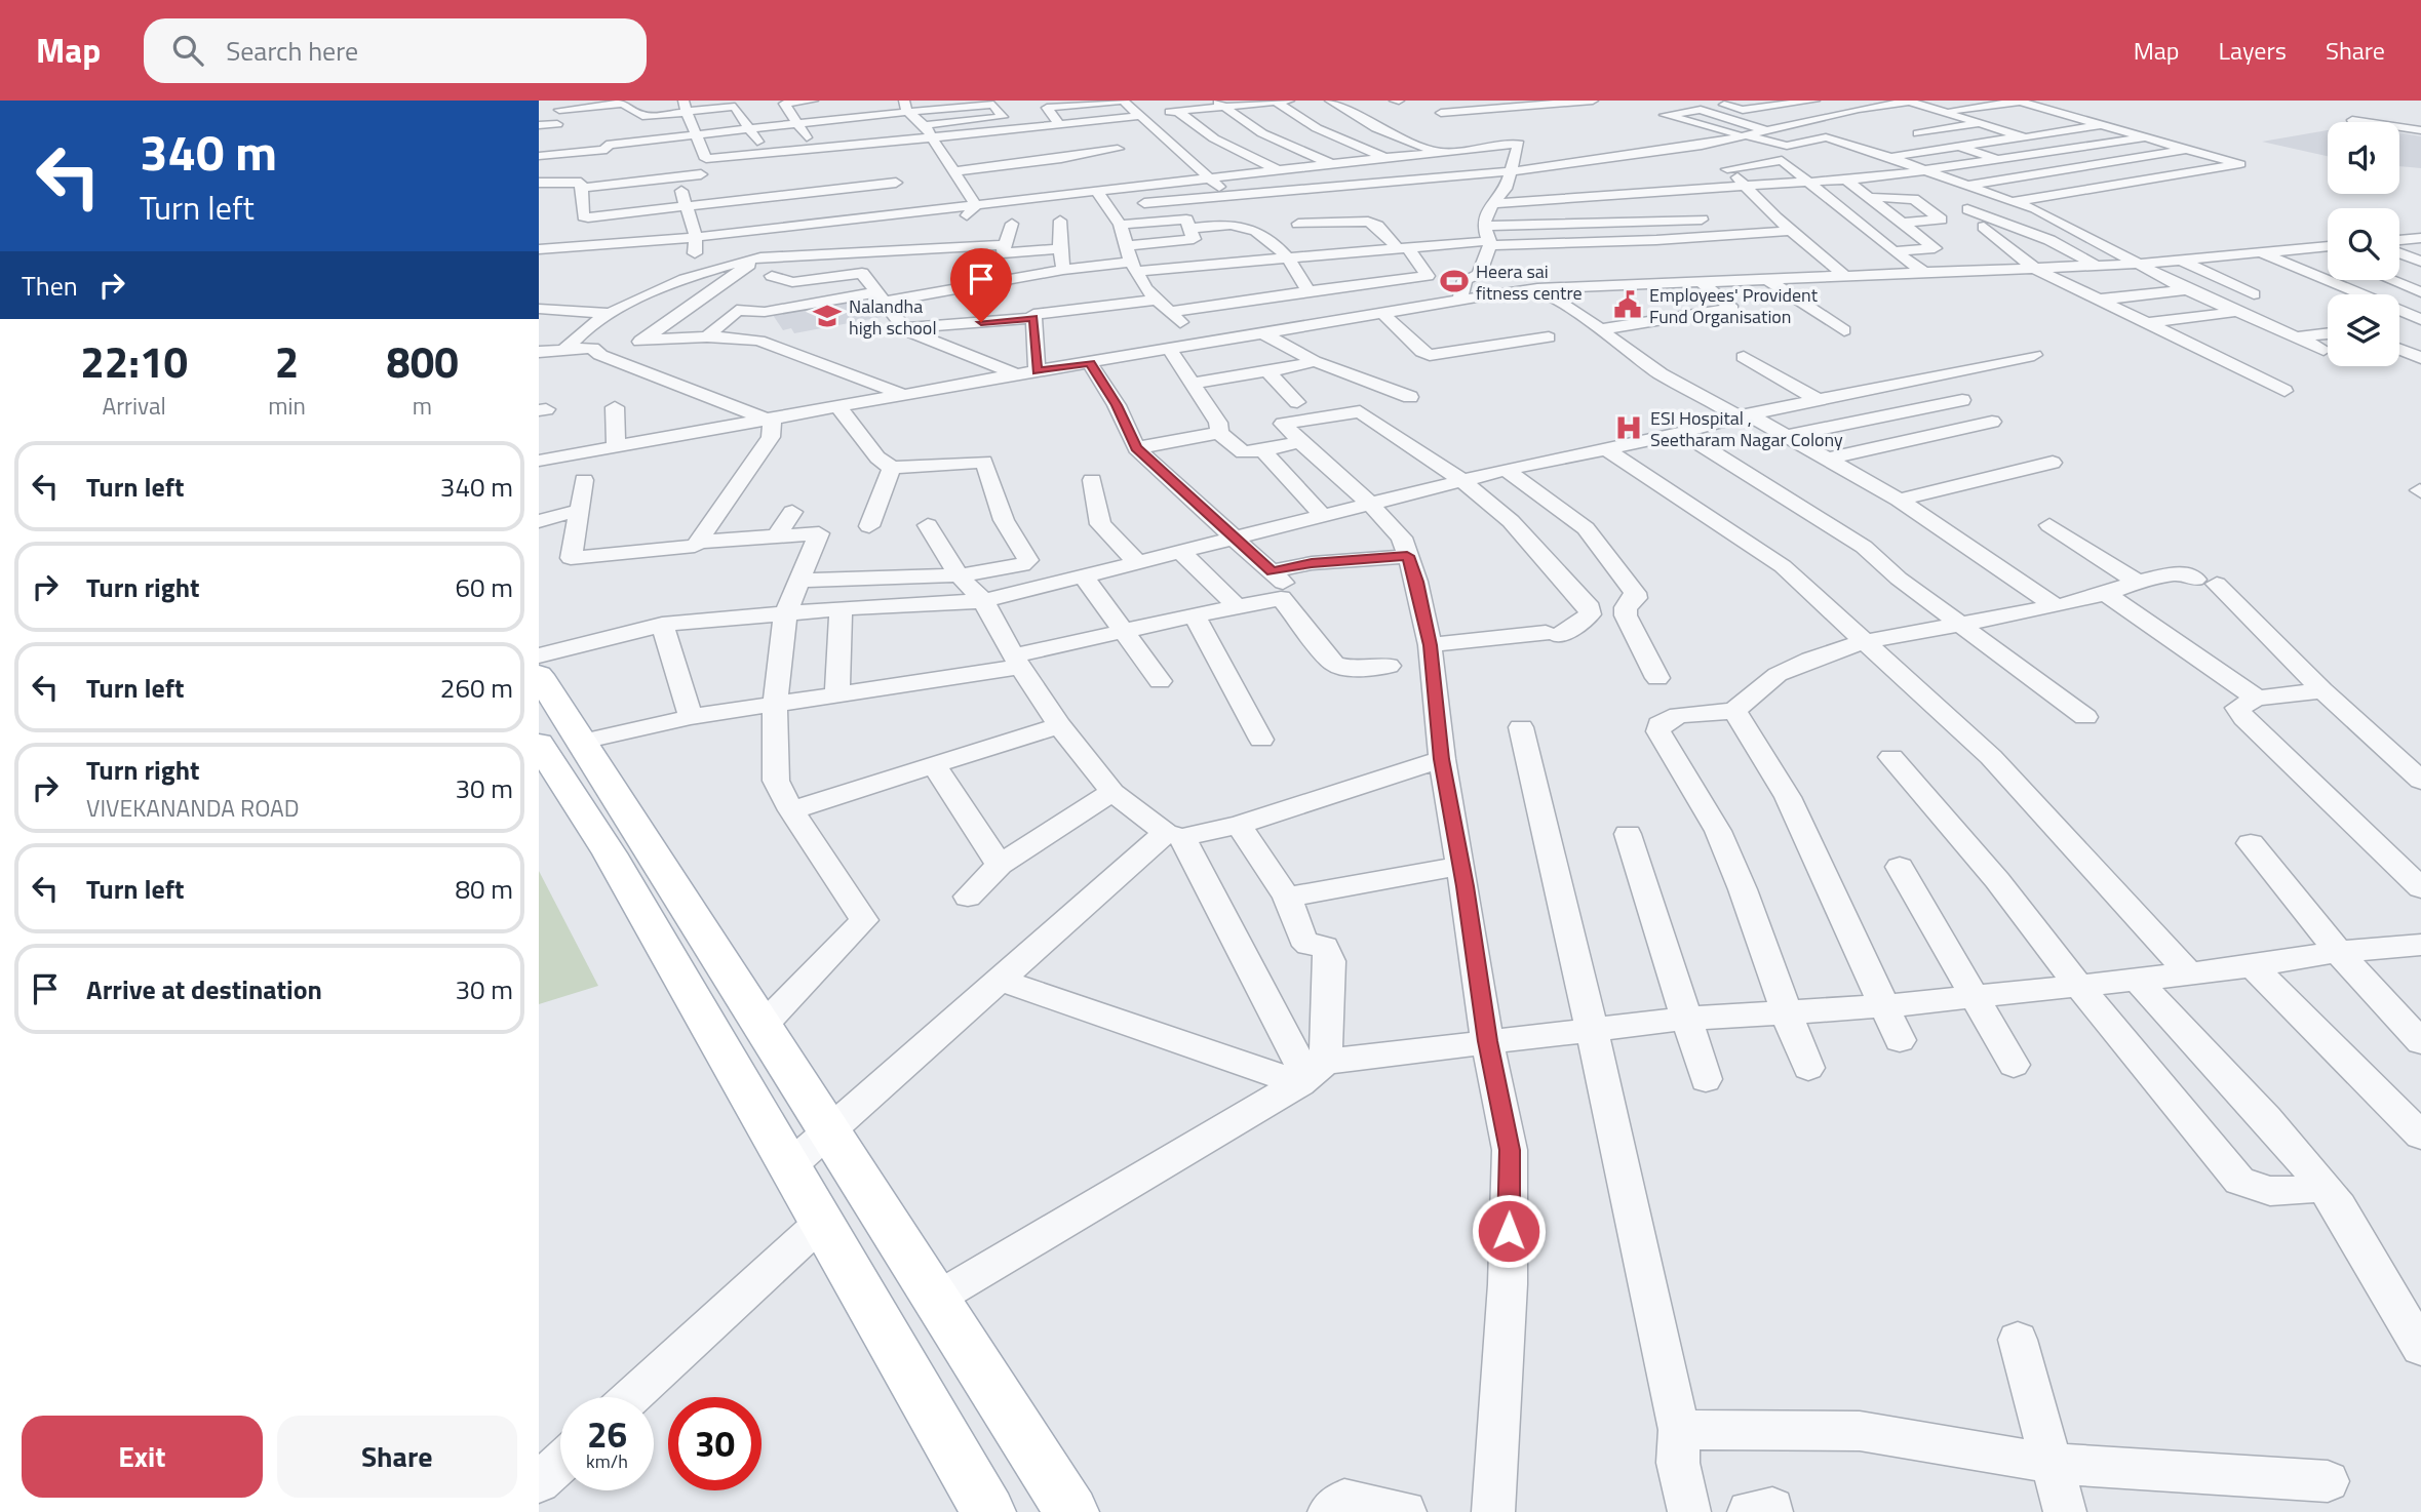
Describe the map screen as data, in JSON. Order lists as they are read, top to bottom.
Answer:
{
  "places": {
    "sports": ["Heera sai fitness centre"],
    "public building": ["Employees' Provident Fund Organisation"],
    "school or university": ["Nalandha high school"],
    "hospital": ["ESI Hospital , Seetharam Nagar Colony"]
  },
  "page": {
    "header": "Map",
    "search": "Search here",
    "nav": ["Map", "Layers", "Share"],
    "turn": ["340 m", "Turn left"],
    "then": "Then",
    "eta": [
      "22:10",
      "Arrival",
      "2",
      "min",
      "800",
      "m"
    ],
    "list": [
      {
        "name": "Turn left",
        "value": "340 m"
      },
      {
        "name": "Turn right",
        "value": "60 m"
      },
      {
        "name": "Turn left",
        "value": "260 m"
      },
      {
        "name": "Turn right",
        "note": "VIVEKANANDA ROAD",
        "value": "30 m"
      },
      {
        "name": "Turn left",
        "value": "80 m"
      },
      {
        "name": "Arrive at destination",
        "value": "30 m"
      }
    ],
    "speed": "26 km/h",
    "limit": "30",
    "buttons": ["Exit", "Share"]
  }
}
